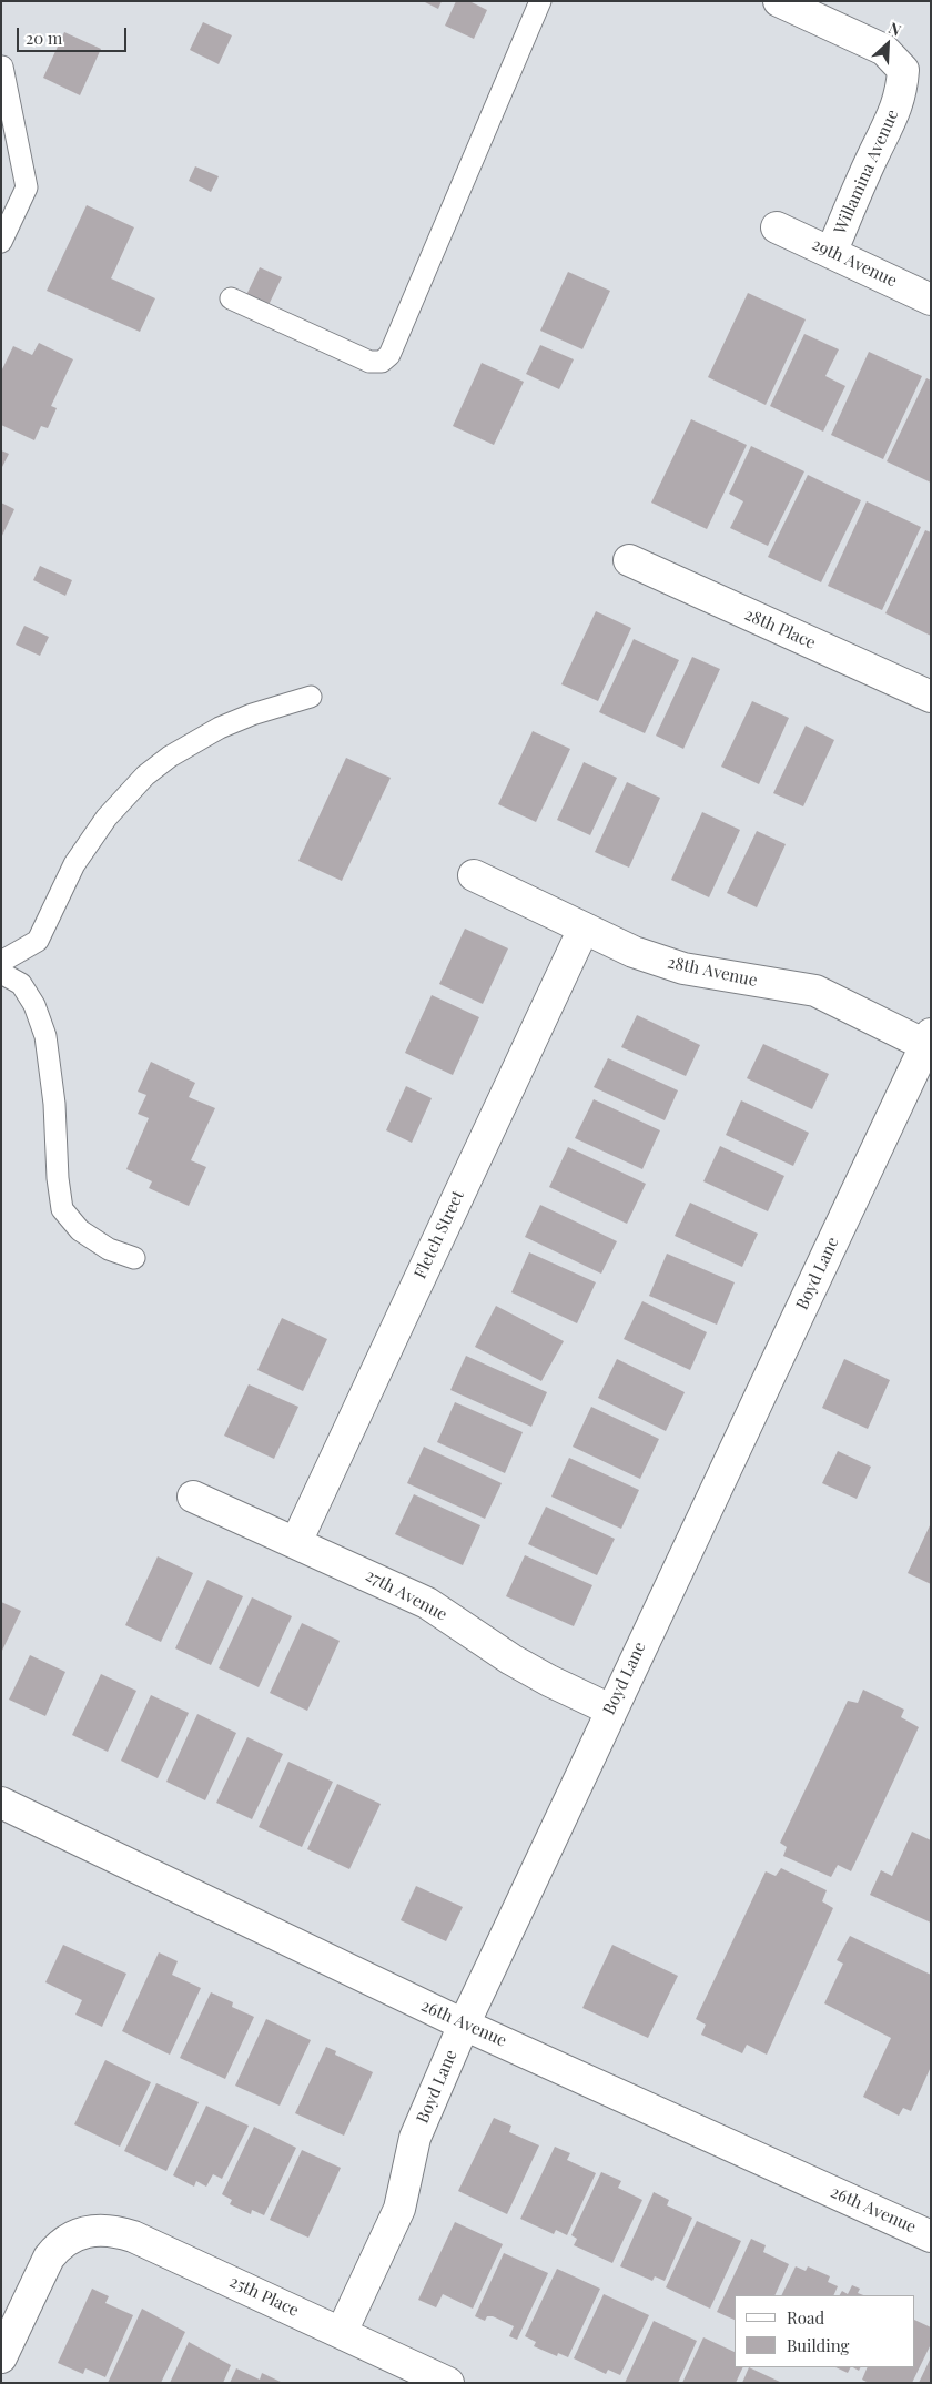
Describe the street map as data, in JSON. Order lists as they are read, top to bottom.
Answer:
{
  "streets": {
    "street": [
      "Willamina Avenue",
      "29th Avenue",
      "28th Place",
      "28th Avenue",
      "Fletch Street",
      "Boyd Lane",
      "27th Avenue",
      "26th Avenue",
      "25th Place"
    ]
  },
  "crossings": [
    ["Willamina Avenue", "29th Avenue"],
    ["28th Avenue", "Fletch Street"],
    ["28th Avenue", "Boyd Lane"],
    ["Fletch Street", "27th Avenue"],
    ["Boyd Lane", "27th Avenue"],
    ["Boyd Lane", "26th Avenue"],
    ["Boyd Lane", "25th Place"]
  ],
  "legend": ["Road", "Building"],
  "scale_bar": "20 m",
  "north": "top right"
}
